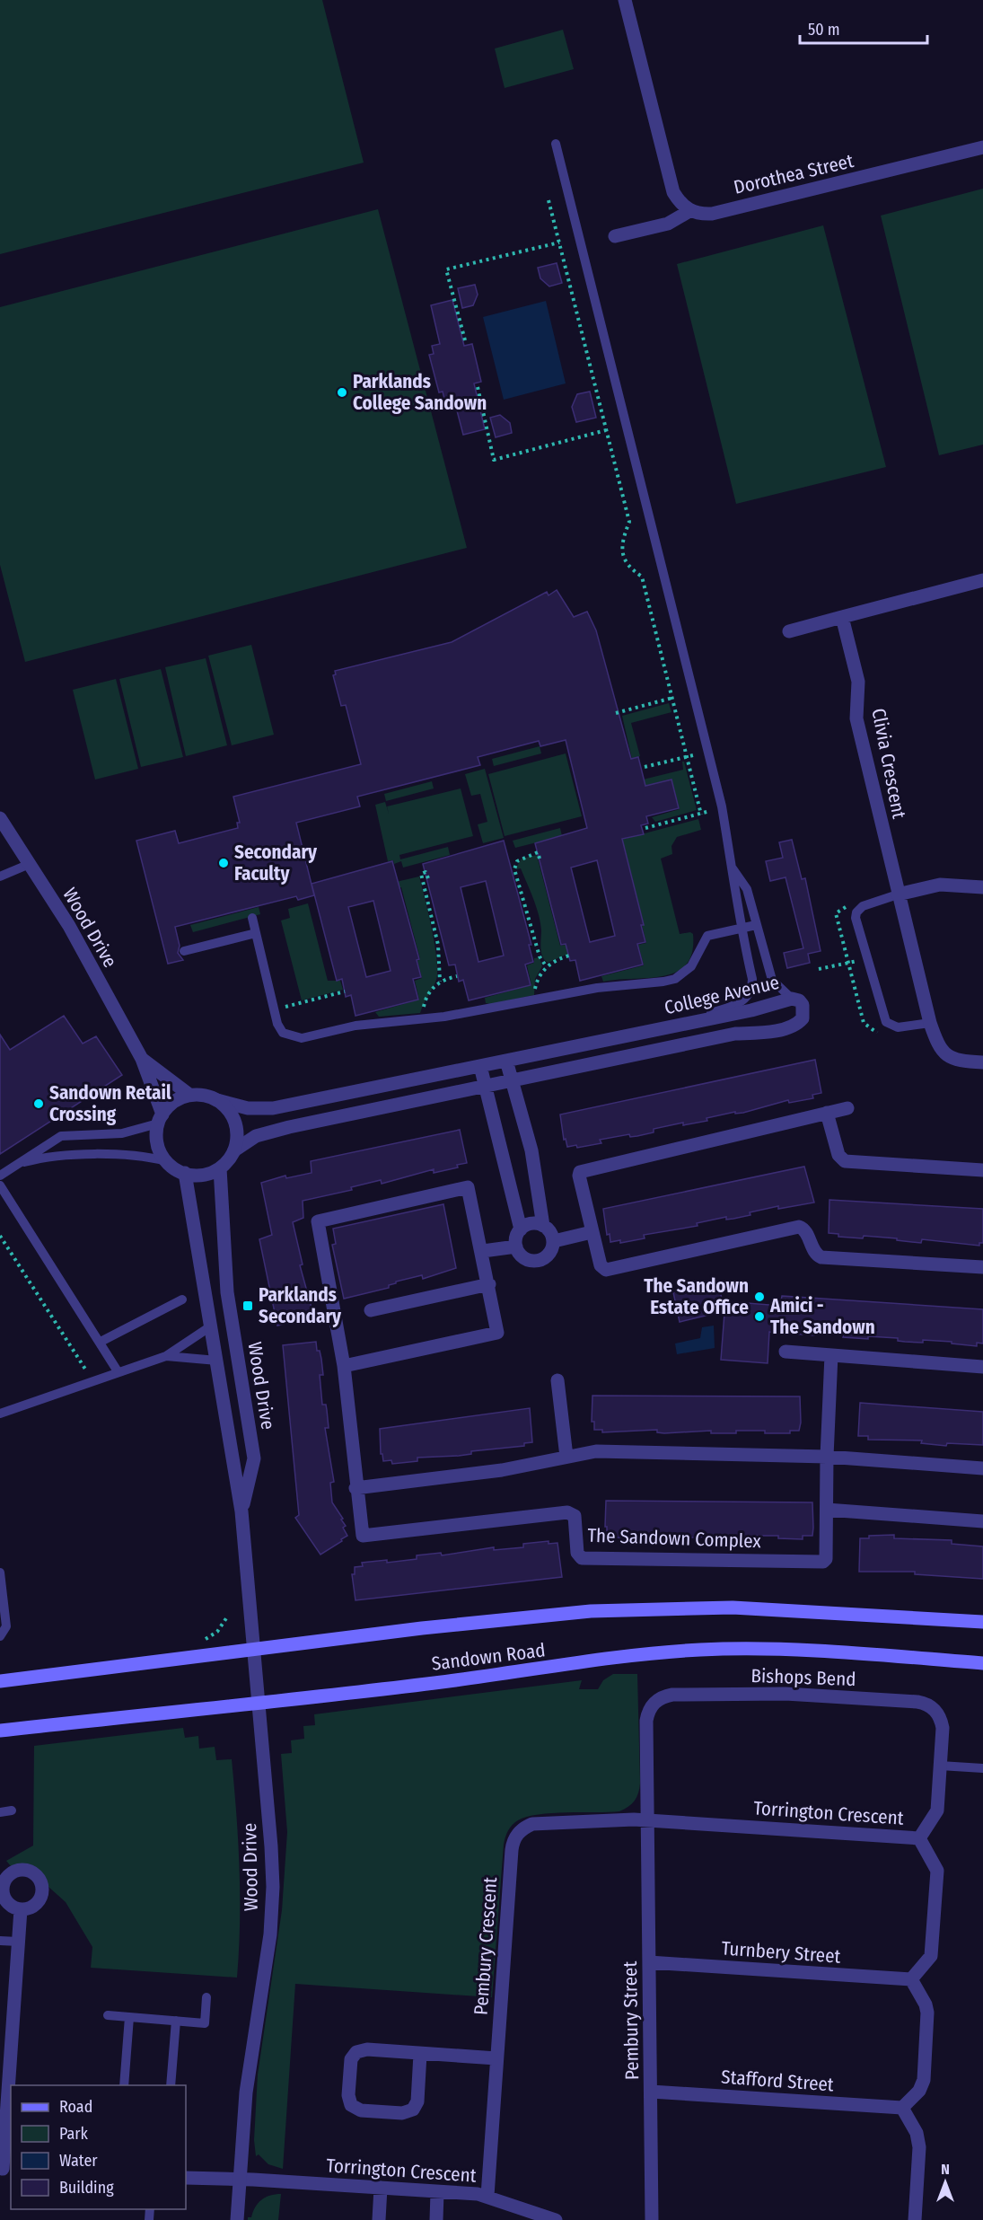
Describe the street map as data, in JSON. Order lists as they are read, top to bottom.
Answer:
{
  "streets": {
    "main road": ["Sandown Road"],
    "street": [
      "Dorothea Street",
      "Clivia Crescent",
      "Wood Drive",
      "College Avenue",
      "The Sandown Complex",
      "Bishops Bend",
      "Torrington Crescent",
      "Pembury Crescent",
      "Turnbery Street",
      "Pembury Street",
      "Stafford Street"
    ]
  },
  "crossings": [
    ["Wood Drive", "College Avenue"],
    ["Wood Drive", "Sandown Road"],
    ["Wood Drive", "Torrington Crescent"],
    ["Bishops Bend", "Torrington Crescent"],
    ["Bishops Bend", "Pembury Crescent"],
    ["Bishops Bend", "Pembury Street"],
    ["Torrington Crescent", "Pembury Crescent"],
    ["Torrington Crescent", "Turnbery Street"],
    ["Torrington Crescent", "Pembury Street"],
    ["Pembury Crescent", "Pembury Street"],
    ["Turnbery Street", "Pembury Street"],
    ["Pembury Street", "Stafford Street"]
  ],
  "places": {
    "other": [
      "Parklands College Sandown",
      "Secondary Faculty",
      "Sandown Retail Crossing",
      "The Sandown Estate Office",
      "Amici - The Sandown"
    ],
    "transit": ["Parklands Secondary"]
  },
  "legend": [
    "Road",
    "Park",
    "Water",
    "Building"
  ],
  "scale_bar": "50 m",
  "north": "top"
}
